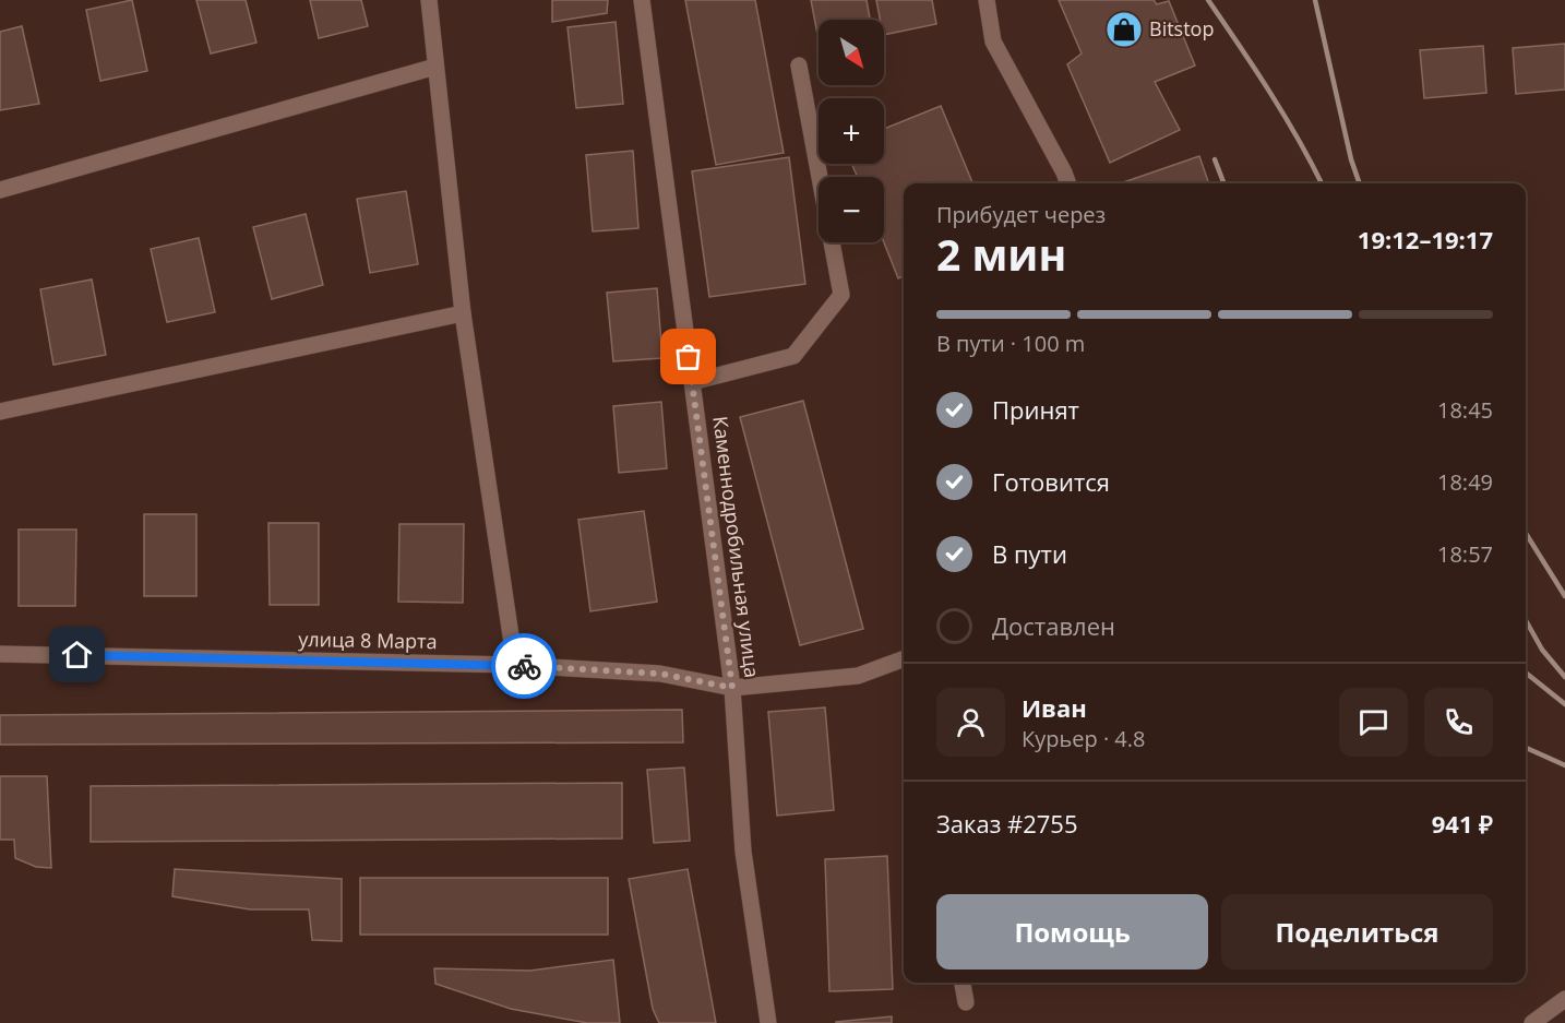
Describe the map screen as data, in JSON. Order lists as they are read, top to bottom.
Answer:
{
  "streets": {
    "street": ["Каменнодробильная улица", "улица 8 Марта"]
  },
  "crossings": [
    ["Каменнодробильная улица", "улица 8 Марта"]
  ],
  "places": {
    "shop": ["Bitstop"]
  },
  "north": "bottom right",
  "page": {
    "map_buttons": ["+", "−"],
    "heading": ["2 мин", "Прибудет через", "19:12–19:17"],
    "panel": [
      "Иван",
      "Курьер · 4.8",
      "Заказ #2755",
      "941 ₽"
    ],
    "bar": "В пути · 100 m",
    "list": [
      ["Принят", "18:45"],
      ["Готовится", "18:49"],
      ["В пути", "18:57"],
      "Доставлен"
    ],
    "buttons": ["Помощь", "Поделиться"]
  }
}
